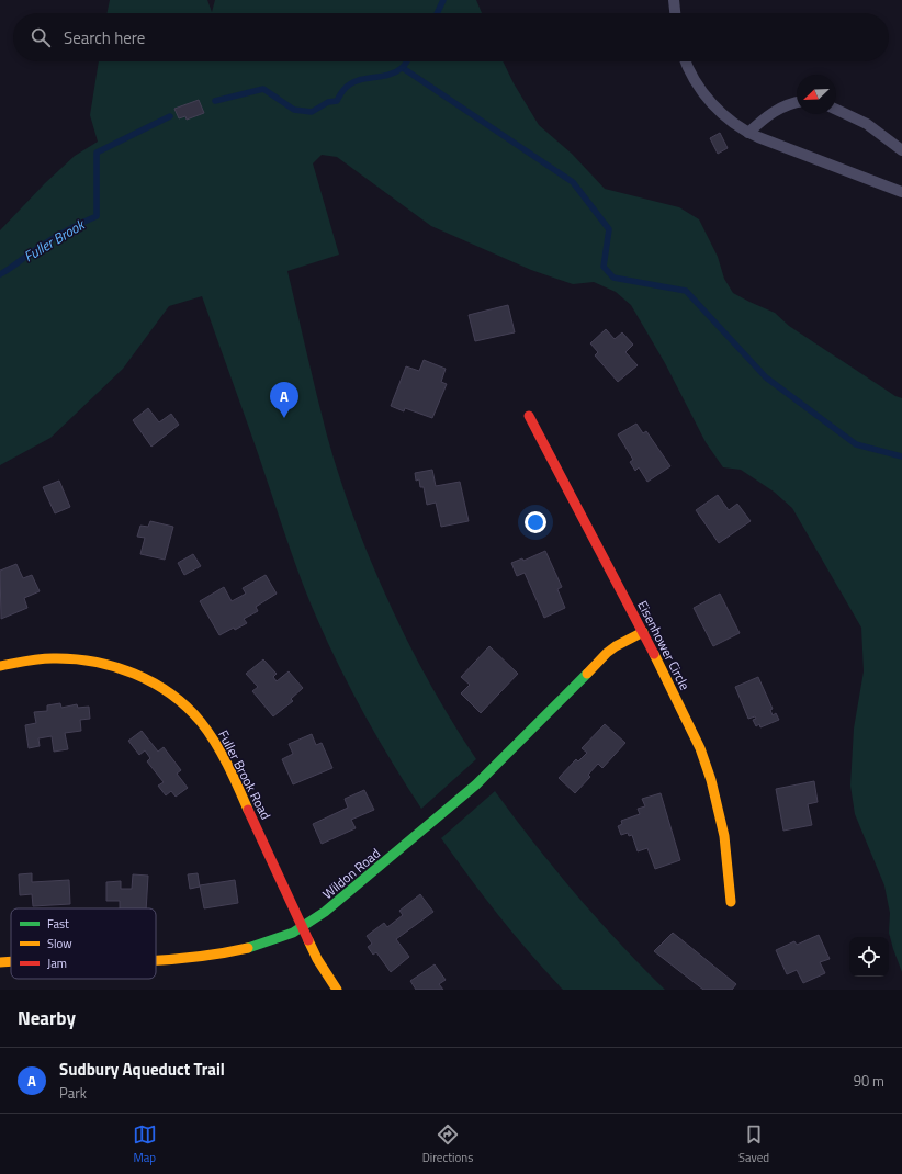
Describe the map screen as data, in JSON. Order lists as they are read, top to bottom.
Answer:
{
  "streets": {
    "street": ["Eisenhower Circle", "Fuller Brook Road", "Wildon Road"]
  },
  "crossings": [
    ["Eisenhower Circle", "Wildon Road"],
    ["Fuller Brook Road", "Wildon Road"]
  ],
  "water": ["Fuller Brook"],
  "legend": ["Fast", "Slow", "Jam"],
  "north": "bottom left",
  "page": {
    "search": "Search here",
    "pins": "A",
    "heading": "Nearby",
    "list": [
      {
        "mark": "A",
        "name": "Sudbury Aqueduct Trail",
        "note": "Park",
        "value": "90 m"
      }
    ],
    "nav": ["Map", "Directions", "Saved"]
  }
}
